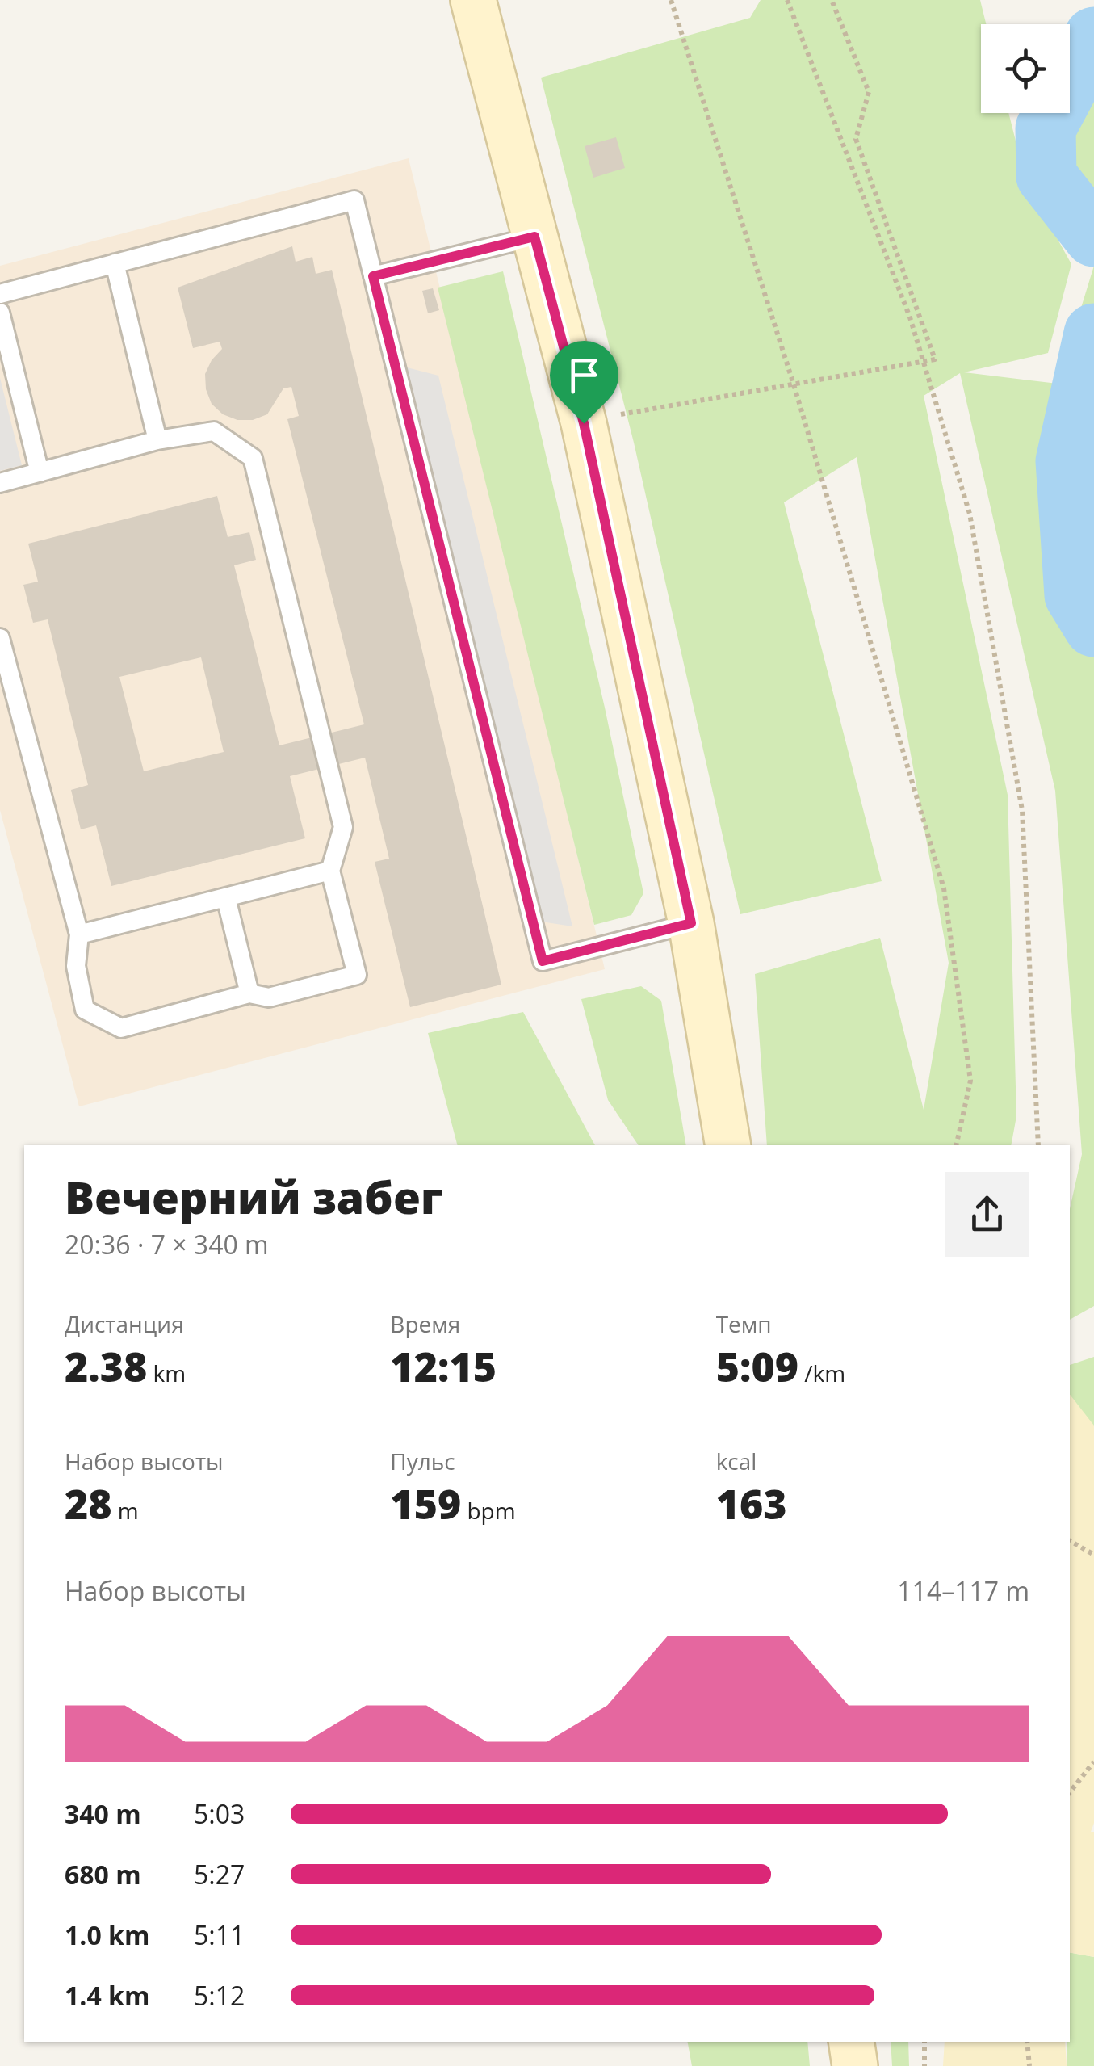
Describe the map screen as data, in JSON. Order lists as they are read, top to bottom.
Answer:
{
  "page": {
    "heading": ["Вечерний забег", "20:36 · 7 × 340 m"],
    "stats": [
      ["Дистанция", "2.38 km"],
      ["Время", "12:15"],
      ["Темп", "5:09 /km"],
      ["Набор высоты", "28 m"],
      ["Пульс", "159 bpm"],
      ["kcal", "163"]
    ],
    "chart": ["Набор высоты", "114–117 m"],
    "list": [
      {
        "name": "340 m",
        "note": "5:03"
      },
      {
        "name": "680 m",
        "note": "5:27"
      },
      {
        "name": "1.0 km",
        "note": "5:11"
      },
      {
        "name": "1.4 km",
        "note": "5:12"
      }
    ]
  }
}
